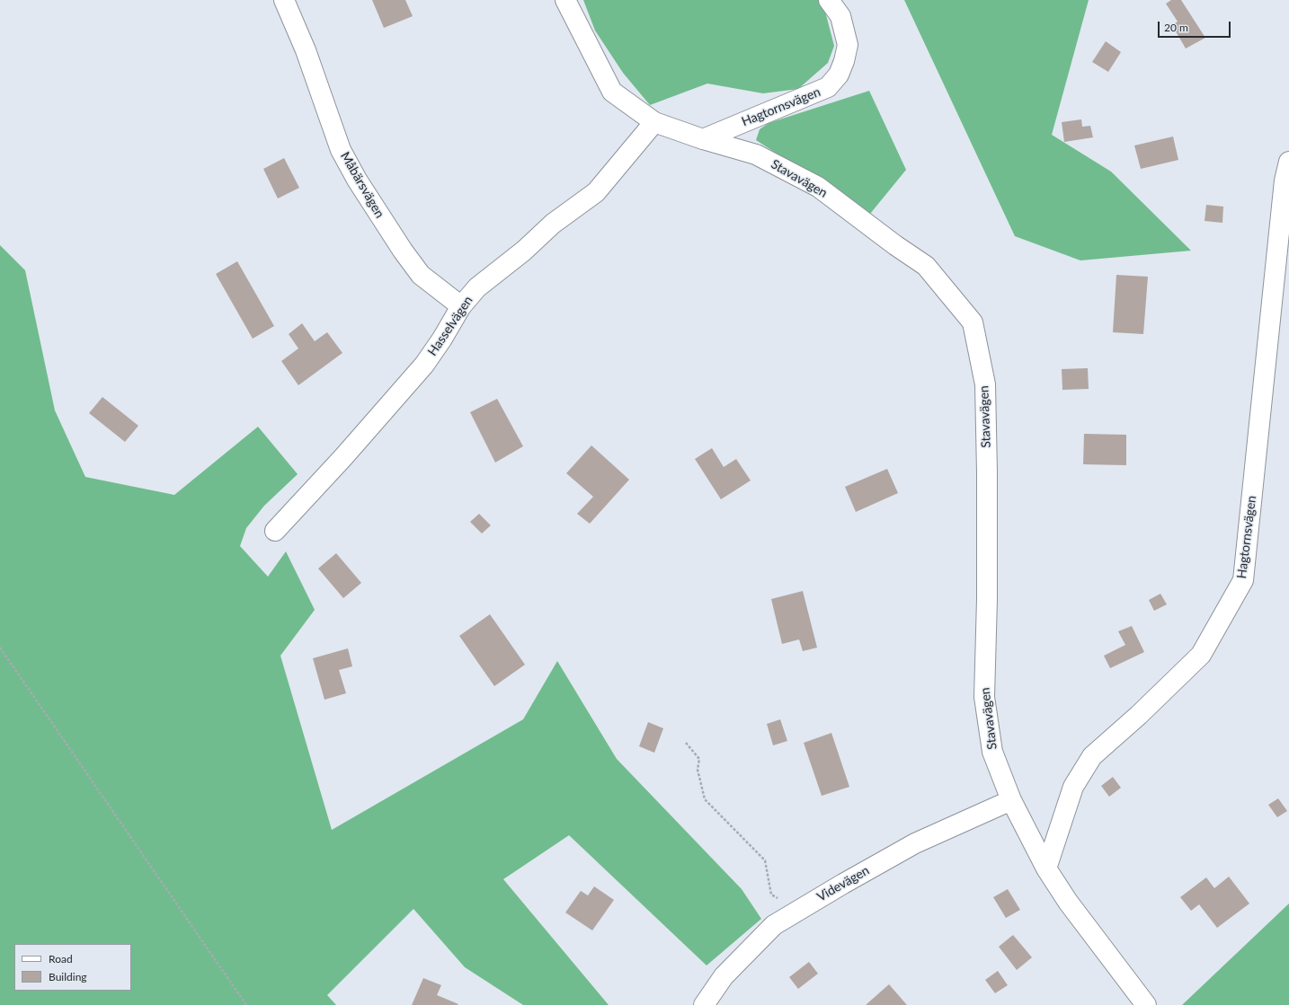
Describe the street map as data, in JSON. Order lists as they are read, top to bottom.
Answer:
{
  "streets": {
    "street": [
      "Hagtornsvägen",
      "Stavavägen",
      "Måbärsvägen",
      "Hasselvägen",
      "Videvägen"
    ]
  },
  "crossings": [
    ["Hagtornsvägen", "Stavavägen"],
    ["Stavavägen", "Hasselvägen"],
    ["Stavavägen", "Videvägen"],
    ["Måbärsvägen", "Hasselvägen"]
  ],
  "legend": ["Road", "Building"],
  "scale_bar": "20 m"
}
